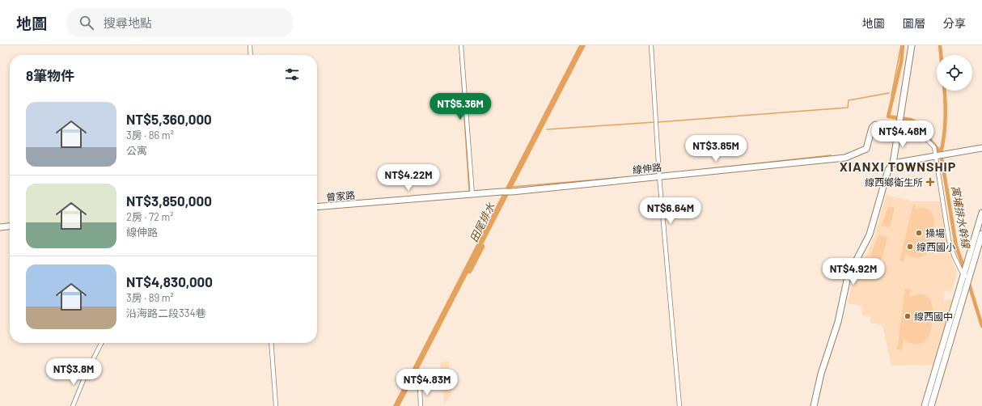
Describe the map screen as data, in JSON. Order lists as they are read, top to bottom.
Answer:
{
  "streets": {
    "street": ["線伸路", "曾家路"]
  },
  "crossings": [
    ["線伸路", "曾家路"]
  ],
  "districts": ["XIANXI TOWNSHIP"],
  "water": ["寓埔排水幹線", "田尾排水"],
  "places": {
    "health": ["線西鄉衛生所"],
    "other": ["操場", "線西國小", "線西國中"]
  },
  "page": {
    "header": "地圖",
    "search": "搜尋地點",
    "nav": ["地圖", "圖層", "分享"],
    "heading": "8筆物件",
    "price": [
      "NT$5.36M",
      "NT$4.48M",
      "NT$3.85M",
      "NT$4.22M",
      "NT$6.64M",
      "NT$4.92M",
      "NT$3.8M",
      "NT$4.83M"
    ],
    "list": [
      {
        "name": "NT$5,360,000",
        "note": "3房 · 86 m² · 公寓"
      },
      {
        "name": "NT$3,850,000",
        "note": "2房 · 72 m² · 線伸路"
      },
      {
        "name": "NT$4,830,000",
        "note": "3房 · 89 m² · 沿海路二段334巷"
      }
    ]
  }
}
